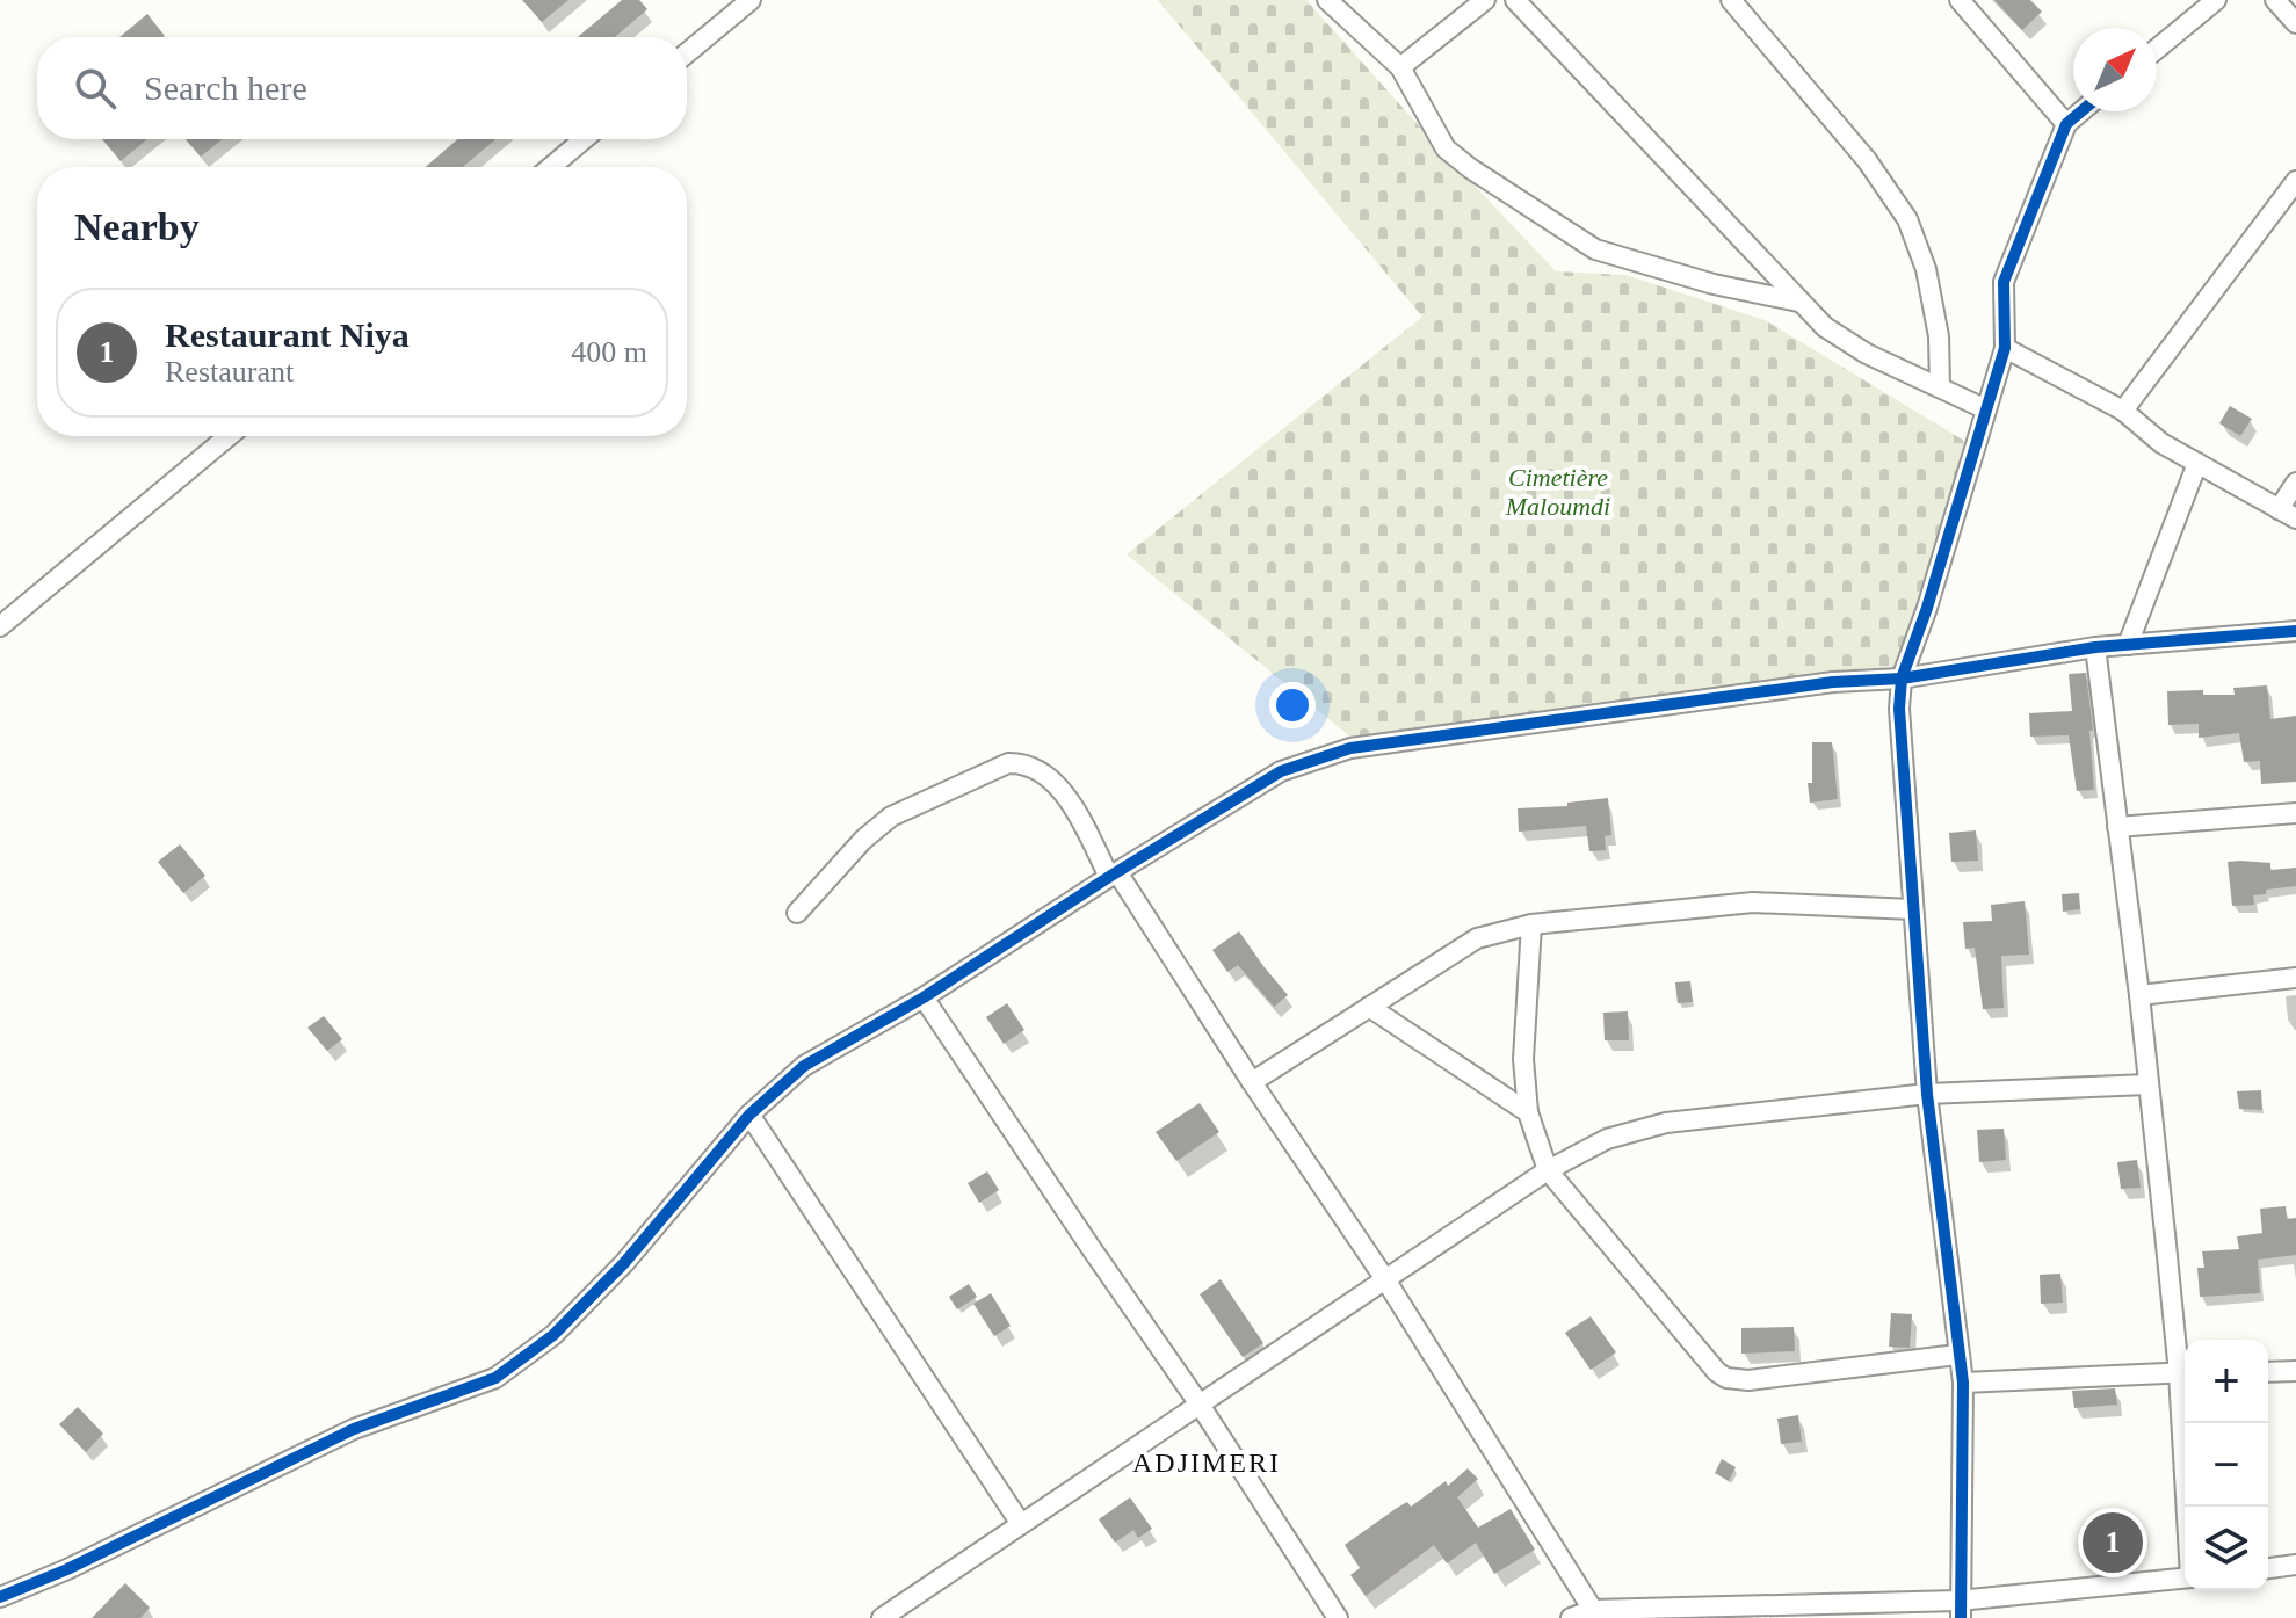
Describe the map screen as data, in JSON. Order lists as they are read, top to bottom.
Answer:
{
  "districts": ["ADJIMERI"],
  "parks": ["Cimetière Maloumdi"],
  "north": "top right",
  "page": {
    "search": "Search here",
    "heading": "Nearby",
    "list": [
      {
        "mark": "1",
        "name": "Restaurant Niya",
        "note": "Restaurant",
        "value": "400 m"
      }
    ],
    "map_buttons": ["+", "−"],
    "pins": "1"
  }
}
